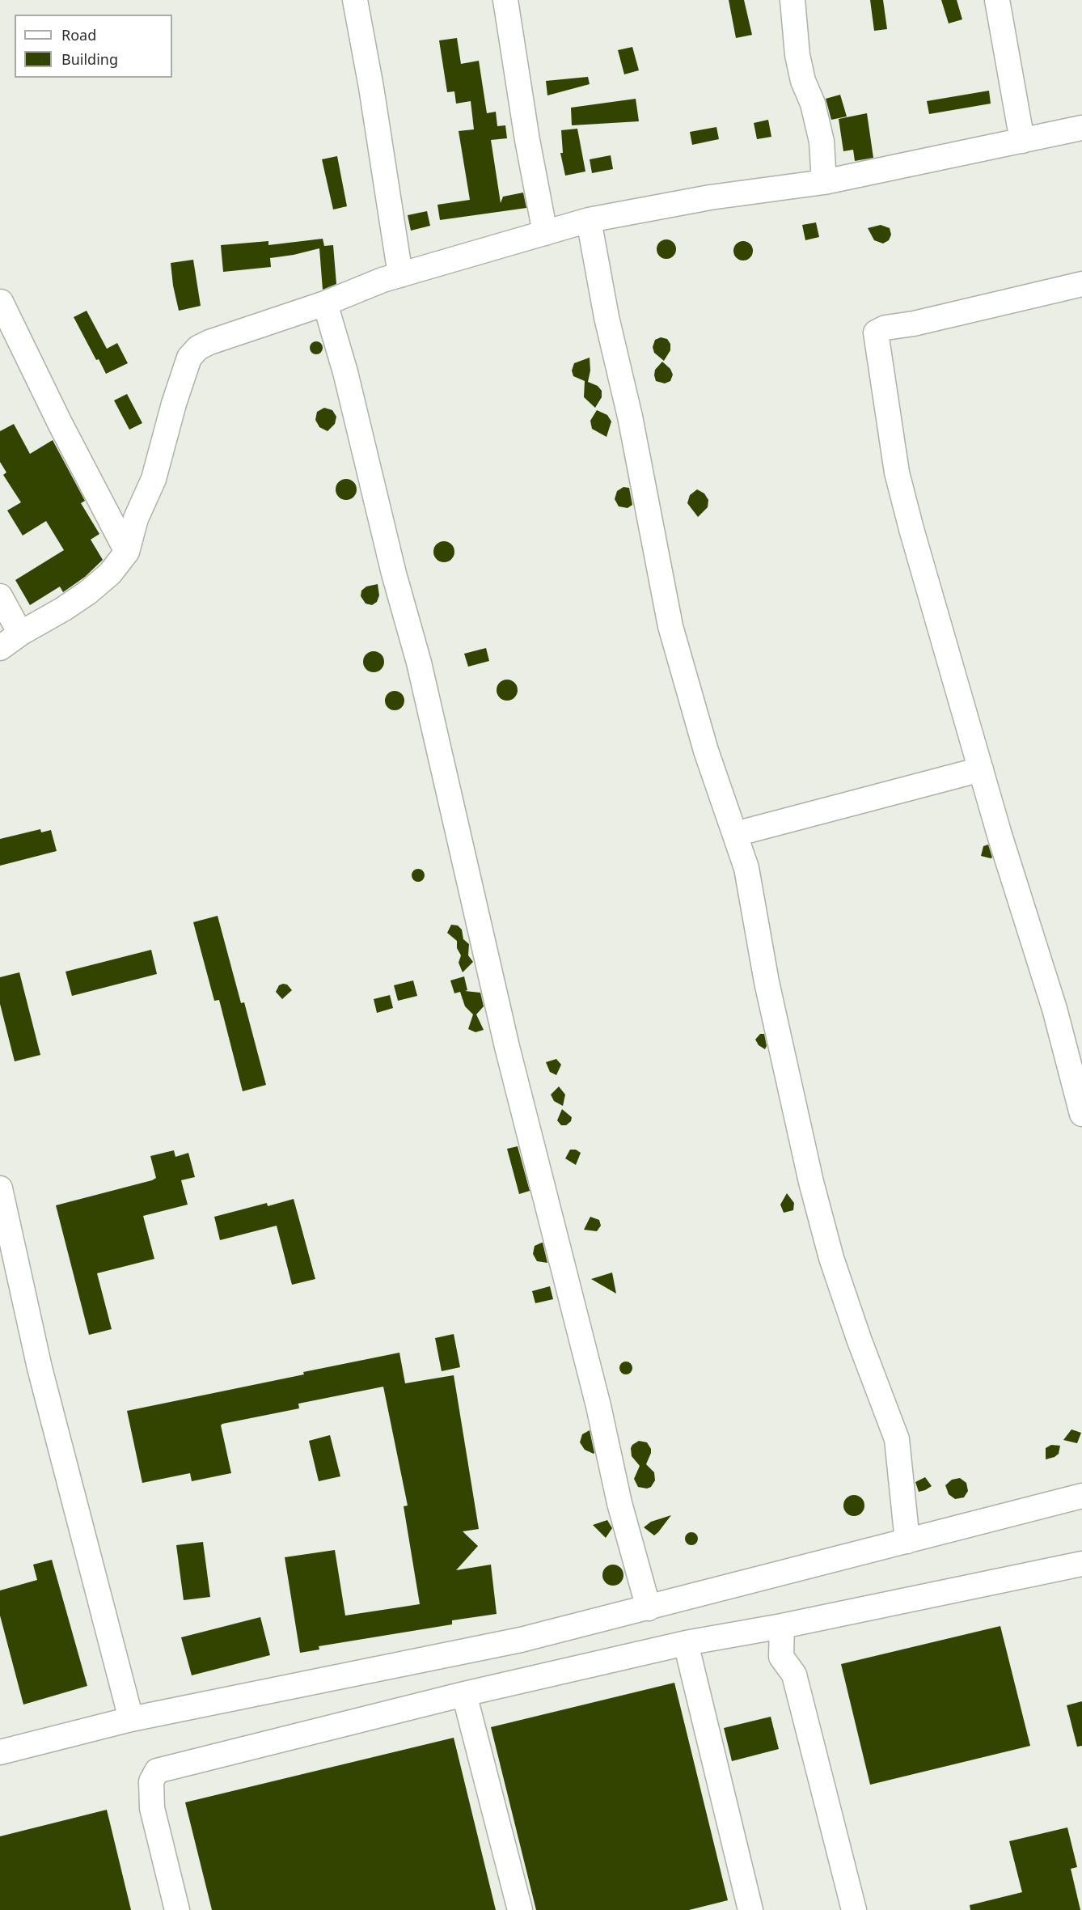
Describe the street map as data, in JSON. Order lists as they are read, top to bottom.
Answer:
{
  "legend": ["Road", "Building"]
}
